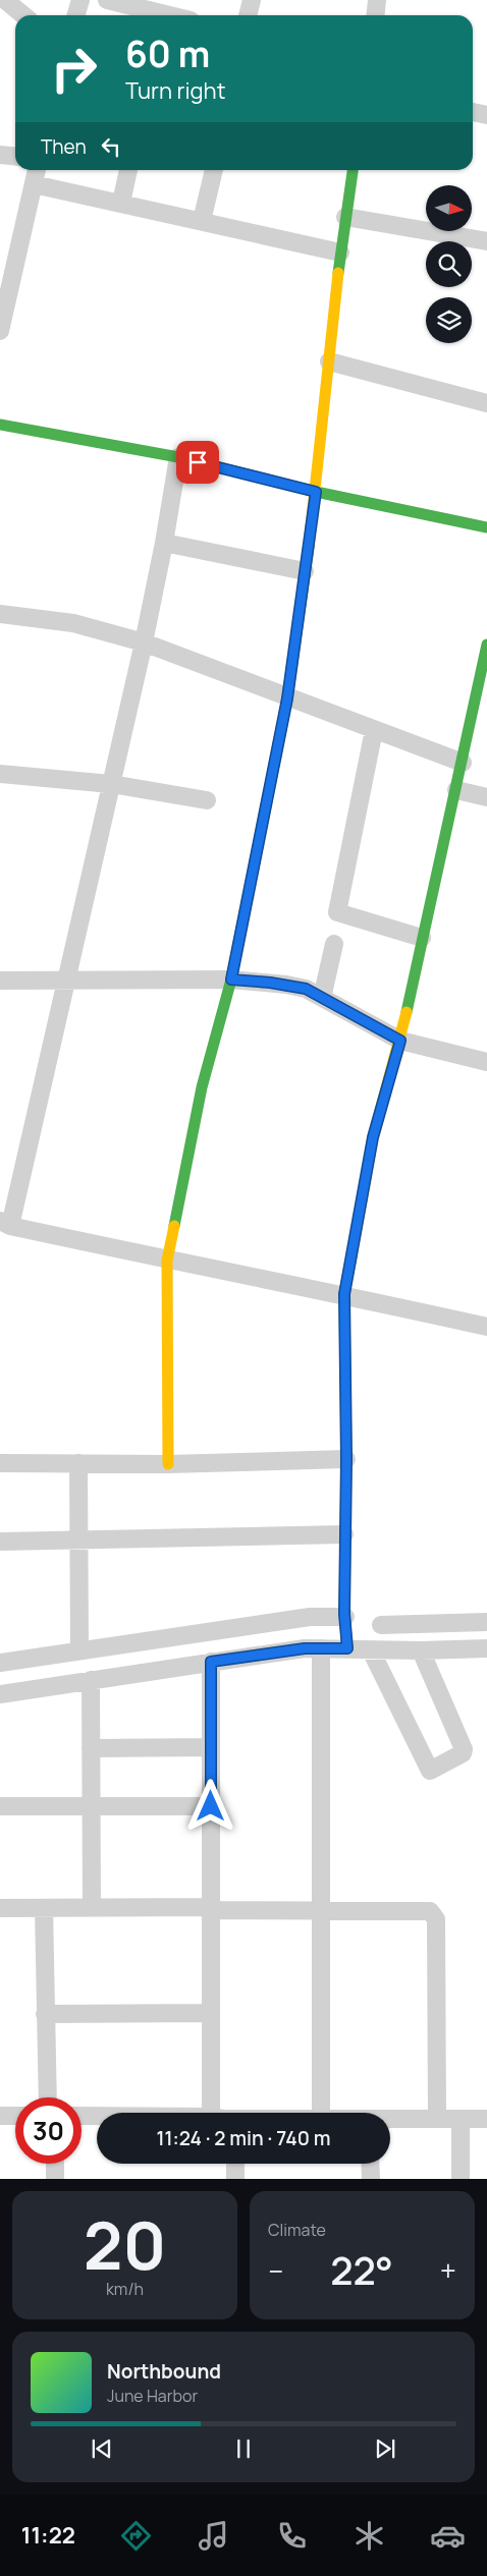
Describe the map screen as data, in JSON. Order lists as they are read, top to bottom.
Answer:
{
  "north": "right",
  "page": {
    "turn": ["60 m", "Turn right"],
    "then": "Then",
    "limit": "30",
    "trip": "11:24 · 2 min · 740 m",
    "tile": [
      ["20", "km/h"],
      "Climate"
    ],
    "heat": ["−", "22°", "+"],
    "song": ["Northbound", "June Harbor"],
    "tabs": "11:22"
  }
}
